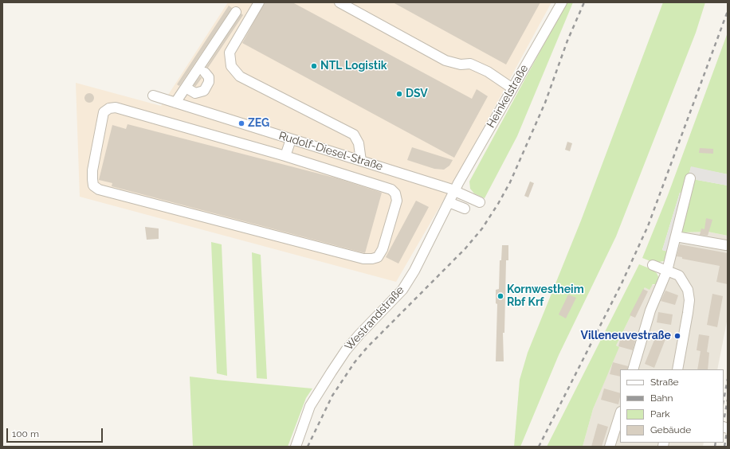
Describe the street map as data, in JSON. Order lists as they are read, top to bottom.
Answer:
{
  "streets": {
    "street": ["Heinkelstraße", "Rudolf-Diesel-Straße", "Westrandstraße"]
  },
  "crossings": [
    ["Heinkelstraße", "Rudolf-Diesel-Straße"],
    ["Heinkelstraße", "Westrandstraße"],
    ["Rudolf-Diesel-Straße", "Westrandstraße"]
  ],
  "places": [
    "NTL Logistik",
    "DSV",
    "ZEG",
    "Kornwestheim Rbf Krf",
    "Villeneuvestraße"
  ],
  "legend": [
    "Straße",
    "Bahn",
    "Park",
    "Gebäude"
  ],
  "scale_bar": "100 m"
}
